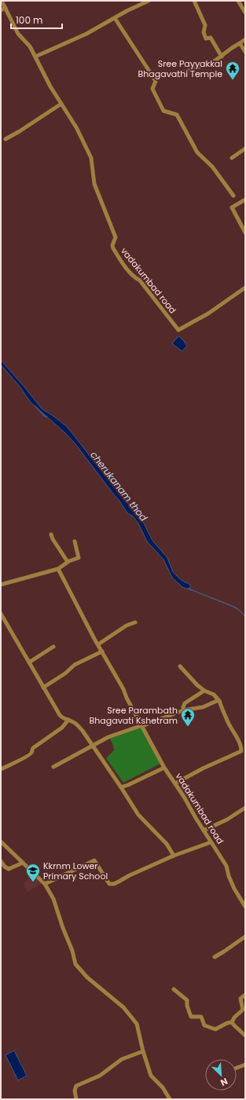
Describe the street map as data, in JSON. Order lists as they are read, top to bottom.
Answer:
{
  "streets": {
    "street": ["vadakumbad road"]
  },
  "water": ["cherukanam thod"],
  "places": {
    "temple": ["Sree Payyakkal Bhagavathi Temple", "Sree Parambath Bhagavati Kshetram"],
    "school or university": ["Kkrnm Lower Primary School"]
  },
  "scale_bar": "100 m",
  "north": "bottom right"
}
